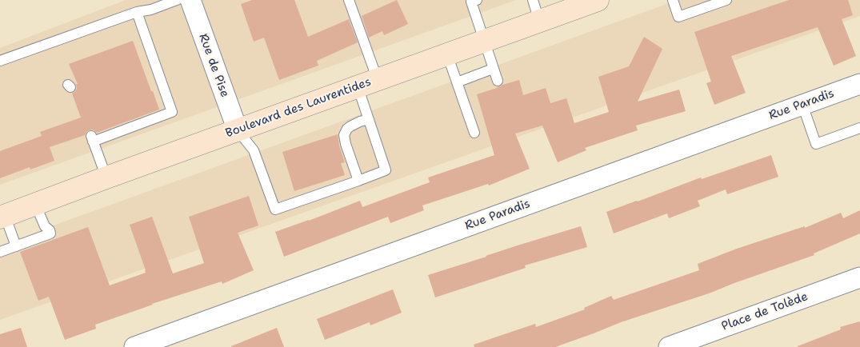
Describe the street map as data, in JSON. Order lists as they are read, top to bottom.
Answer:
{
  "streets": {
    "main road": ["Boulevard des Laurentides"],
    "street": ["Rue de Pise", "Rue Paradis", "Place de Tolède"]
  },
  "crossings": [
    ["Rue de Pise", "Boulevard des Laurentides"]
  ]
}
